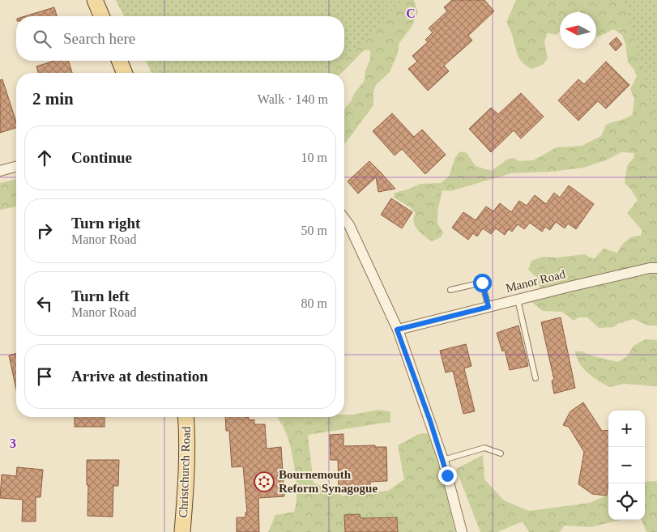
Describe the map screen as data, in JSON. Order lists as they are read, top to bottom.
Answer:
{
  "streets": {
    "main road": ["Christchurch Road"],
    "street": ["Manor Road"]
  },
  "places": {
    "synagogue": ["Bournemouth Reform Synagogue"]
  },
  "north": "left",
  "page": {
    "search": "Search here",
    "heading": ["2 min", "Walk · 140 m"],
    "list": [
      ["Continue", "10 m"],
      ["Turn right", "Manor Road", "50 m"],
      ["Turn left", "Manor Road", "80 m"],
      "Arrive at destination"
    ],
    "map_buttons": ["+", "−"]
  },
  "grid": {
    "columns": ["C"],
    "rows": ["3"]
  }
}
